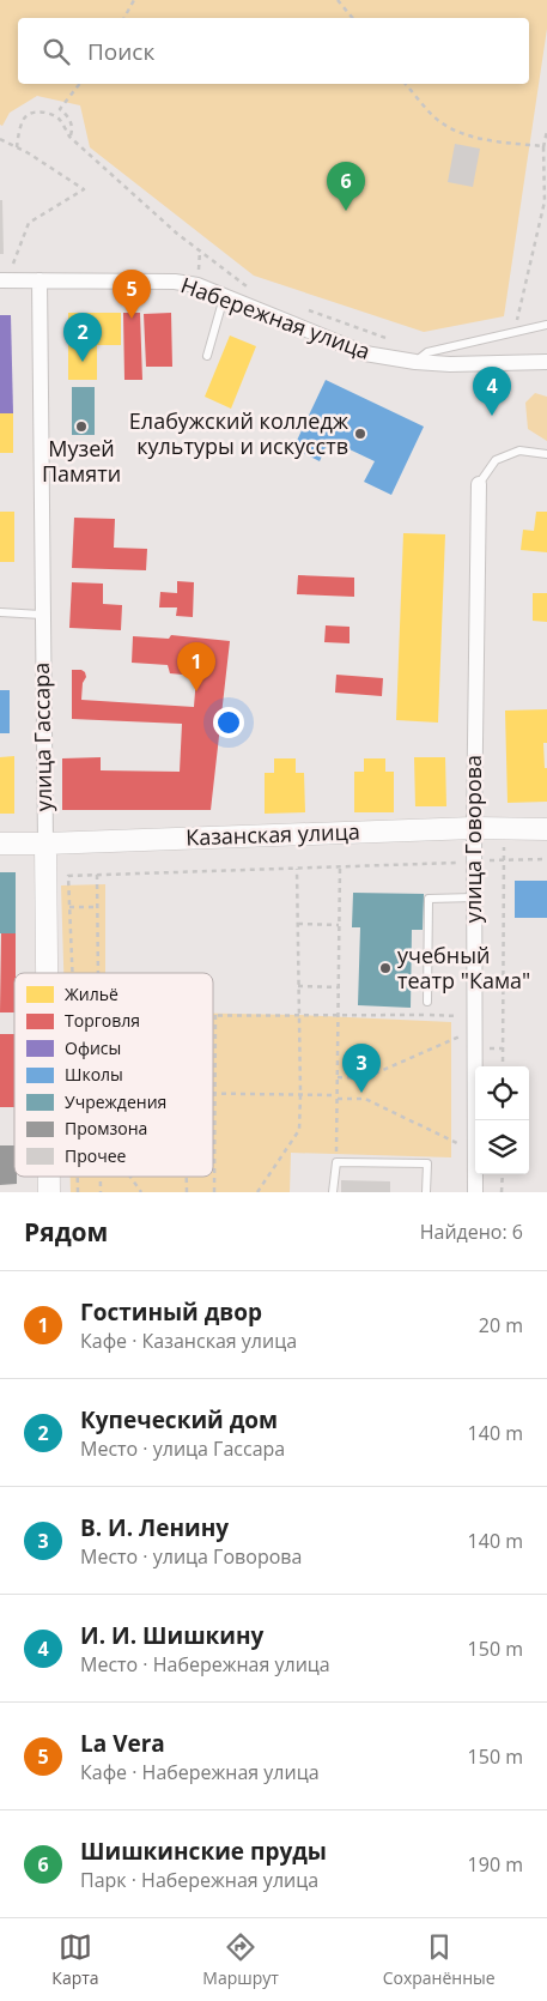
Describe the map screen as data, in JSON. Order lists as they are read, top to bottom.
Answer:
{
  "streets": {
    "street": [
      "Набережная улица",
      "улица Гассара",
      "Казанская улица",
      "улица Говорова"
    ]
  },
  "crossings": [
    ["Набережная улица", "улица Гассара"],
    ["улица Гассара", "Казанская улица"],
    ["Казанская улица", "улица Говорова"]
  ],
  "places": ["Музей Памяти", "Елабужский колледж культуры и искусств", "учебный театр \"Кама\""],
  "legend": [
    "Жильё",
    "Торговля",
    "Офисы",
    "Школы",
    "Учреждения",
    "Промзона",
    "Прочее"
  ],
  "page": {
    "search": "Поиск",
    "pins": [
      "6",
      "5",
      "2",
      "4",
      "1",
      "3"
    ],
    "heading": ["Рядом", "Найдено: 6"],
    "list": [
      {
        "mark": "1",
        "name": "Гостиный двор",
        "note": "Кафе · Казанская улица",
        "value": "20 m"
      },
      {
        "mark": "2",
        "name": "Купеческий дом",
        "note": "Место · улица Гассара",
        "value": "140 m"
      },
      {
        "mark": "3",
        "name": "В. И. Ленину",
        "note": "Место · улица Говорова",
        "value": "140 m"
      },
      {
        "mark": "4",
        "name": "И. И. Шишкину",
        "note": "Место · Набережная улица",
        "value": "150 m"
      },
      {
        "mark": "5",
        "name": "La Vera",
        "note": "Кафе · Набережная улица",
        "value": "150 m"
      },
      {
        "mark": "6",
        "name": "Шишкинские пруды",
        "note": "Парк · Набережная улица",
        "value": "190 m"
      }
    ],
    "nav": ["Карта", "Маршрут", "Сохранённые"]
  }
}
